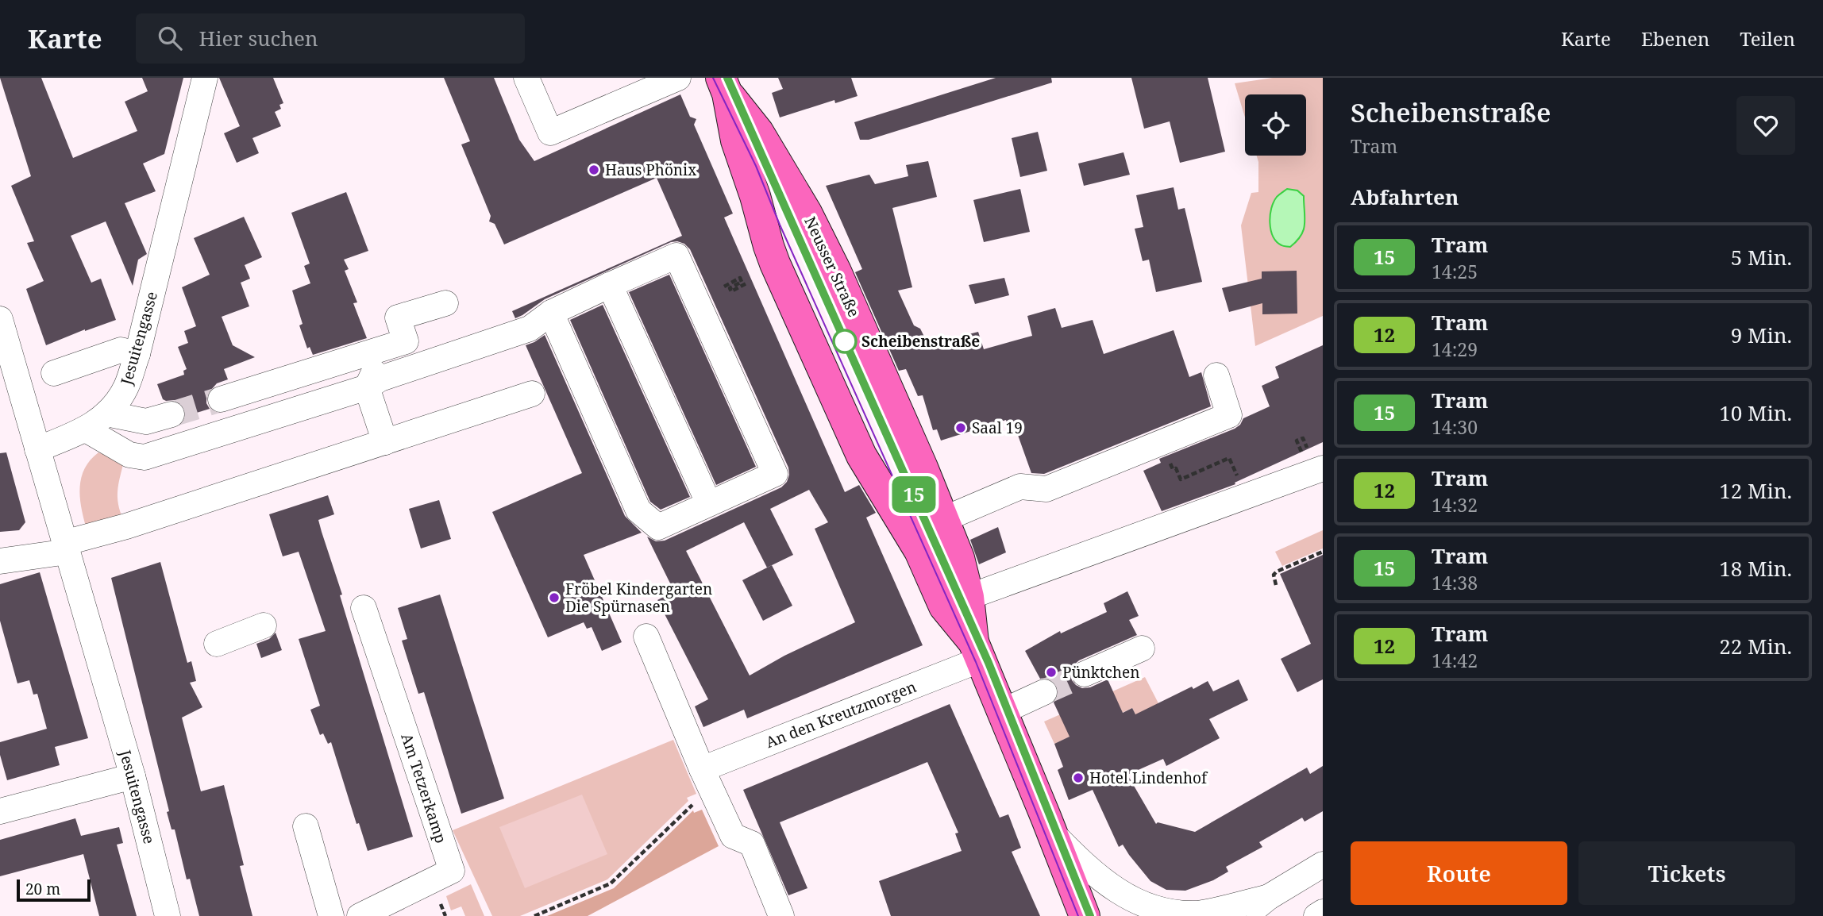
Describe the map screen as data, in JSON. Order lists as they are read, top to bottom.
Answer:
{
  "streets": {
    "main road": ["Neusser Straße"],
    "street": ["Jesuitengasse", "An den Kreutzmorgen", "Am Tetzerkamp"]
  },
  "crossings": [
    ["Neusser Straße", "An den Kreutzmorgen"]
  ],
  "places": [
    "Haus Phönix",
    "Scheibenstraße",
    "Saal 19",
    "Fröbel Kindergarten Die Spürnasen",
    "Pünktchen",
    "Hotel Lindenhof"
  ],
  "lines": ["tram line 15"],
  "scale_bar": "20 m",
  "page": {
    "header": "Karte",
    "search": "Hier suchen",
    "nav": ["Karte", "Ebenen", "Teilen"],
    "on_map": "15",
    "heading": [
      ["Scheibenstraße", "Tram"],
      "Abfahrten"
    ],
    "list": [
      {
        "mark": "15",
        "name": "Tram",
        "note": "14:25",
        "value": "5 Min."
      },
      {
        "mark": "12",
        "name": "Tram",
        "note": "14:29",
        "value": "9 Min."
      },
      {
        "mark": "15",
        "name": "Tram",
        "note": "14:30",
        "value": "10 Min."
      },
      {
        "mark": "12",
        "name": "Tram",
        "note": "14:32",
        "value": "12 Min."
      },
      {
        "mark": "15",
        "name": "Tram",
        "note": "14:38",
        "value": "18 Min."
      },
      {
        "mark": "12",
        "name": "Tram",
        "note": "14:42",
        "value": "22 Min."
      }
    ],
    "buttons": ["Route", "Tickets"],
    "scale": "20 m"
  }
}
